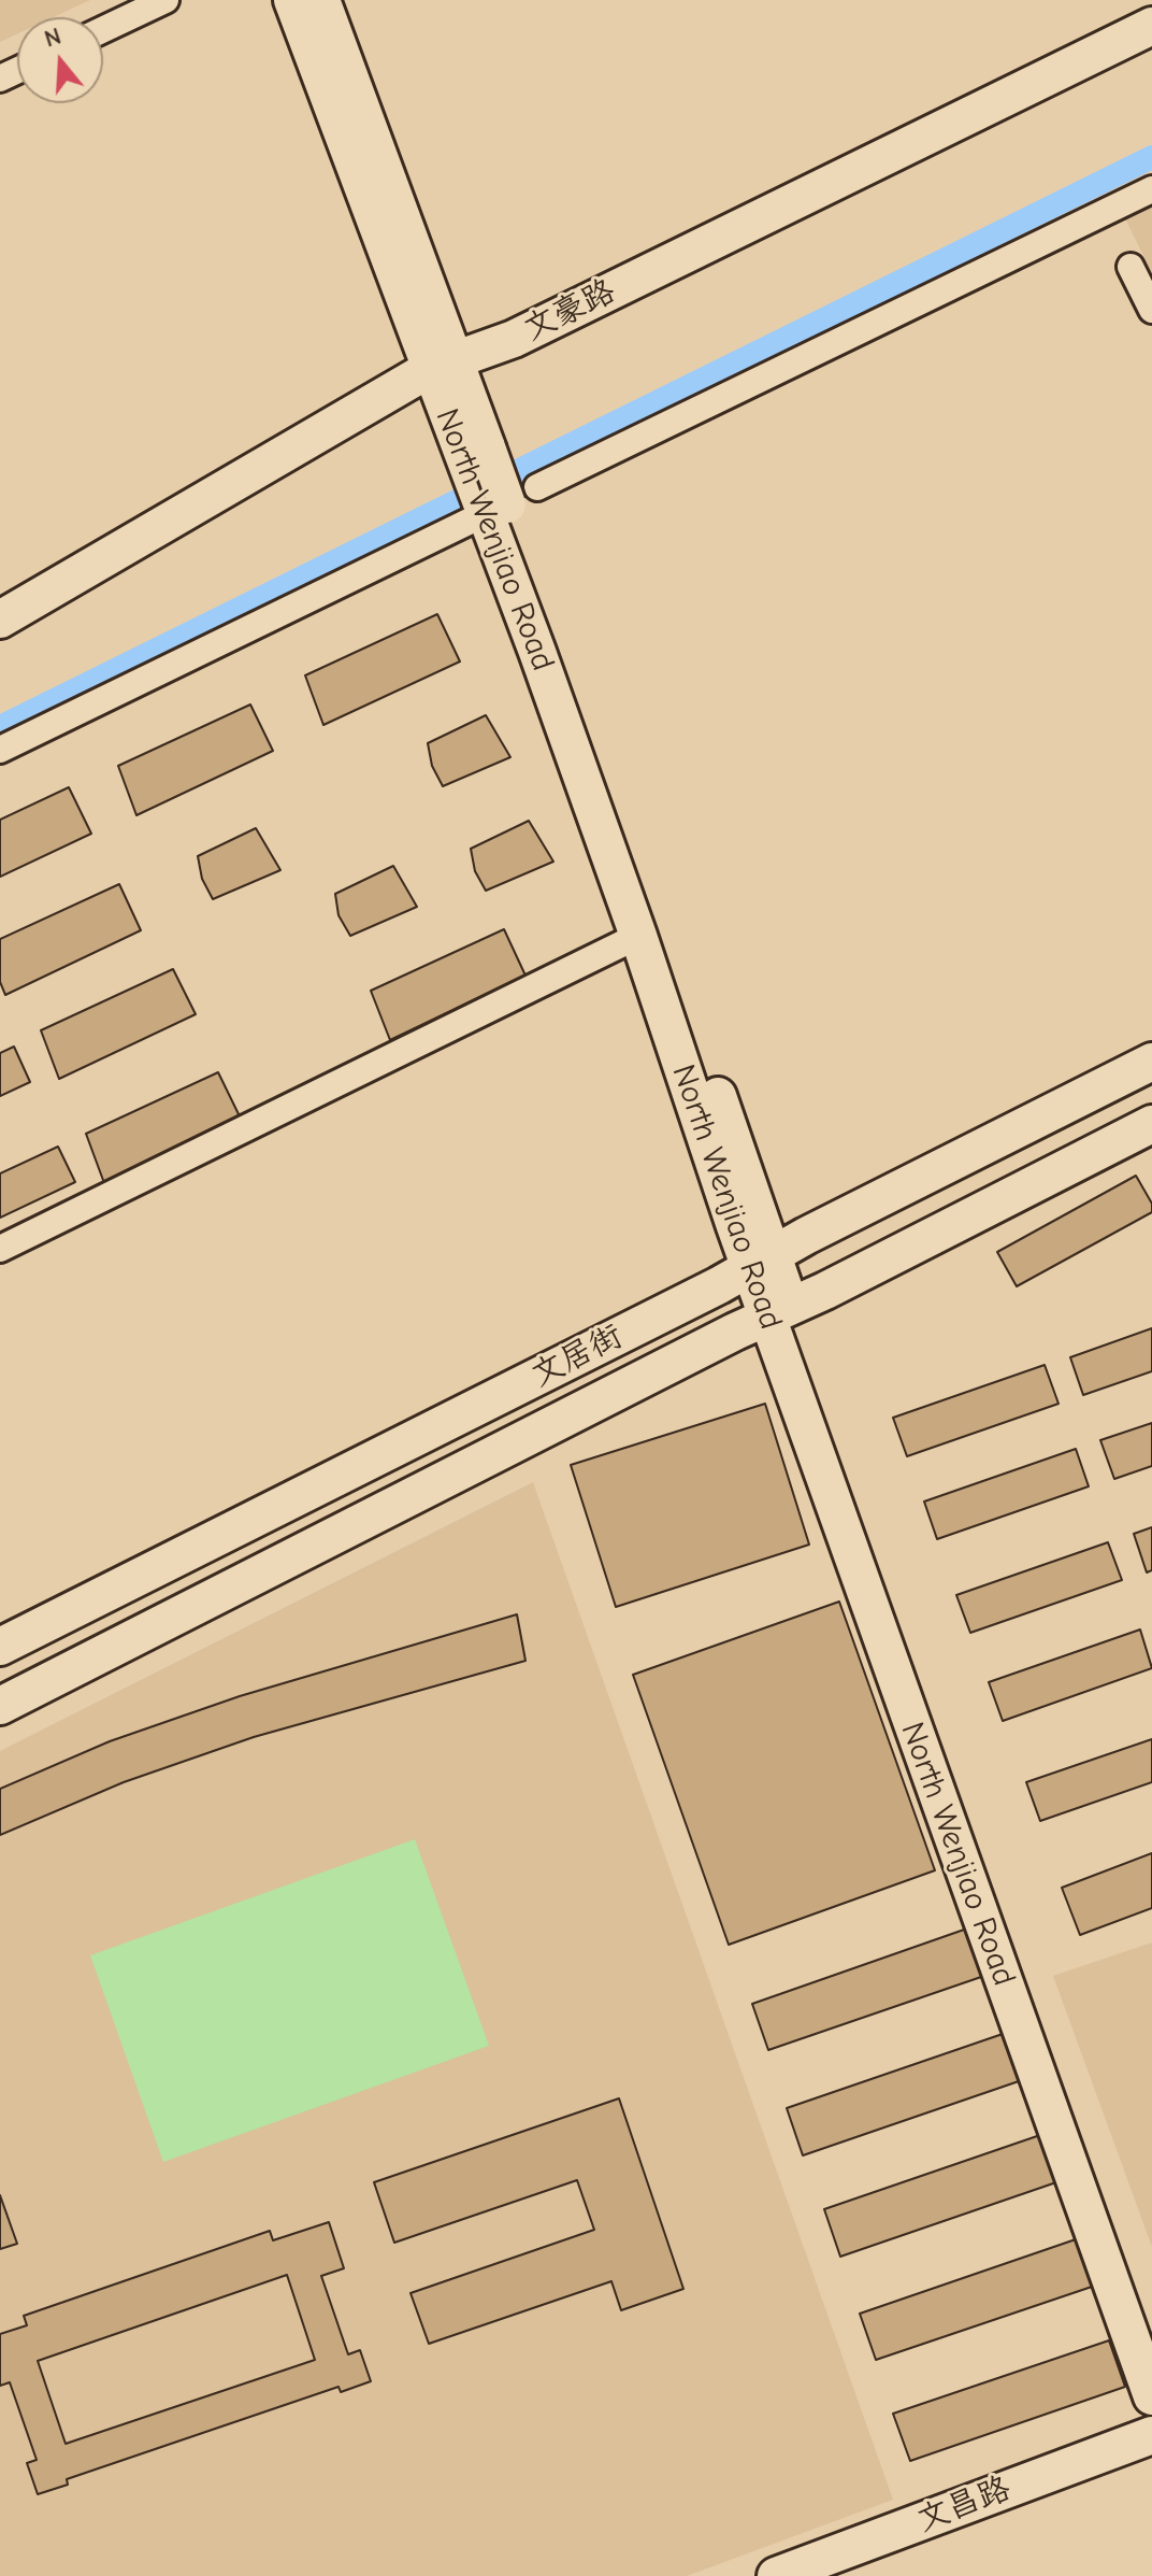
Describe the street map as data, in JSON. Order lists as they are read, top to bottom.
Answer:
{
  "streets": {
    "street": [
      "文豪路",
      "North Wenjiao Road",
      "文居街",
      "文昌路"
    ]
  },
  "crossings": [
    ["文豪路", "North Wenjiao Road"],
    ["North Wenjiao Road", "文居街"]
  ],
  "north": "top"
}
